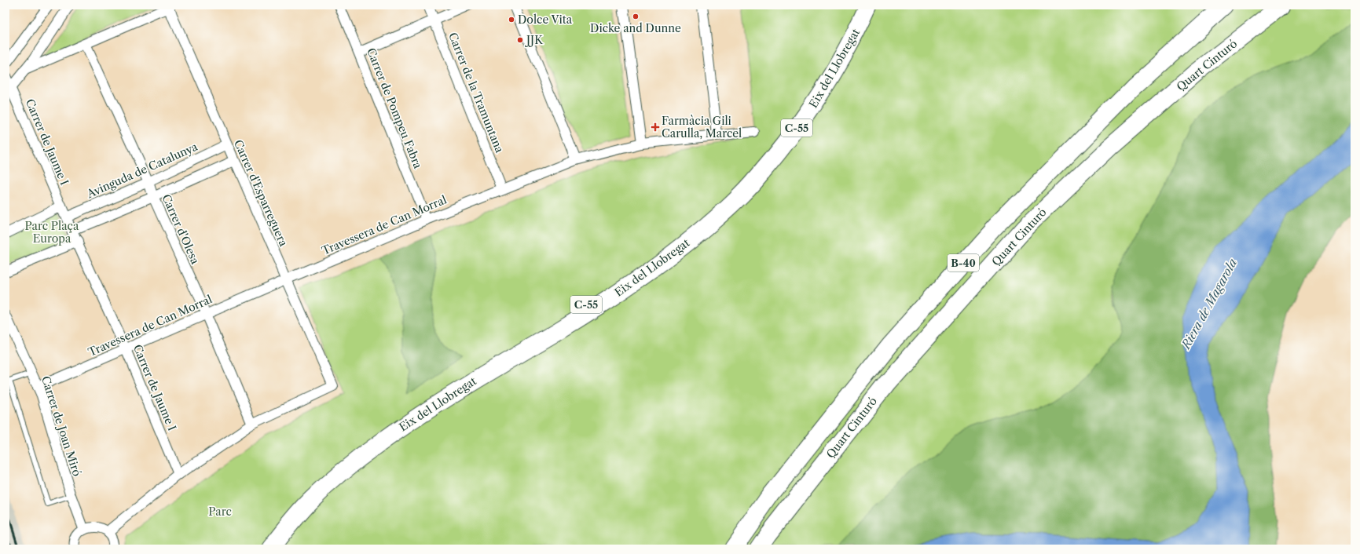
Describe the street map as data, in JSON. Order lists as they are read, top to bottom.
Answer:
{
  "streets": {
    "highway": [
      "Quart Cinturó",
      "Eix del Llobregat",
      "C-55",
      "B-40"
    ],
    "street": [
      "Carrer de la Tramuntana",
      "Carrer de Pompeu Fabra",
      "Carrer de Jaume I",
      "Avinguda de Catalunya",
      "Carrer d'Esparreguera",
      "Travessera de Can Morral",
      "Carrer d'Olesa",
      "Carrer de Joan Miró"
    ]
  },
  "crossings": [
    ["Carrer de la Tramuntana", "Travessera de Can Morral"],
    ["Carrer de Pompeu Fabra", "Travessera de Can Morral"],
    ["Carrer de Jaume I", "Avinguda de Catalunya"],
    ["Carrer de Jaume I", "Travessera de Can Morral"],
    ["Avinguda de Catalunya", "Carrer d'Esparreguera"],
    ["Avinguda de Catalunya", "Carrer d'Olesa"],
    ["Carrer d'Esparreguera", "Travessera de Can Morral"],
    ["Carrer d'Esparreguera", "Carrer d'Olesa"],
    ["Travessera de Can Morral", "Carrer d'Olesa"],
    ["Travessera de Can Morral", "Carrer de Joan Miró"]
  ],
  "water": ["Riera de Magarola"],
  "parks": ["Parc Plaça Europa", "Parc"],
  "places": {
    "other": ["Dicke and Dunne", "Dolce Vita", "JJK"],
    "health": ["Farmàcia Gili Carulla, Marcel"]
  }
}
